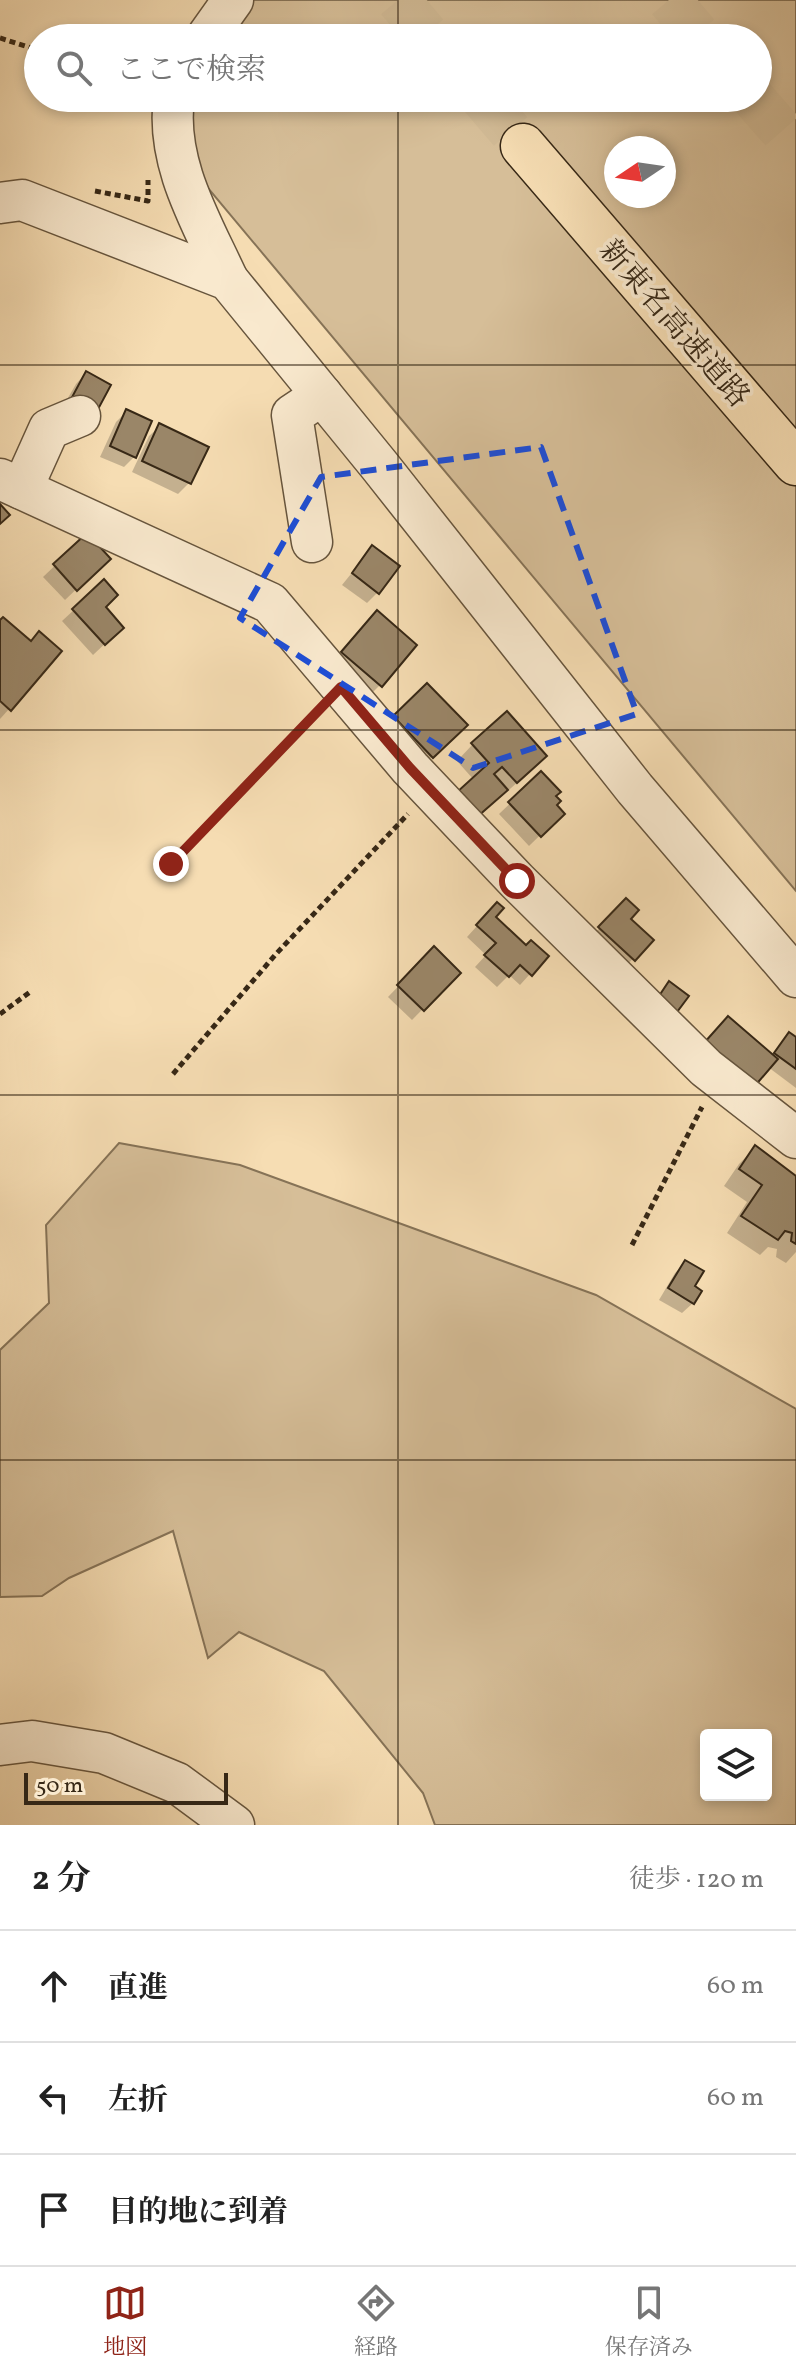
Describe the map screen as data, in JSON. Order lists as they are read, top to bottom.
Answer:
{
  "streets": {
    "highway": ["新東名高速道路"]
  },
  "scale_bar": "50 m",
  "north": "left",
  "page": {
    "search": "ここで検索",
    "scale": "50 m",
    "heading": ["2 分", "徒歩 · 120 m"],
    "list": [
      ["直進", "60 m"],
      ["左折", "60 m"],
      "目的地に到着"
    ],
    "nav": ["地図", "経路", "保存済み"]
  }
}
